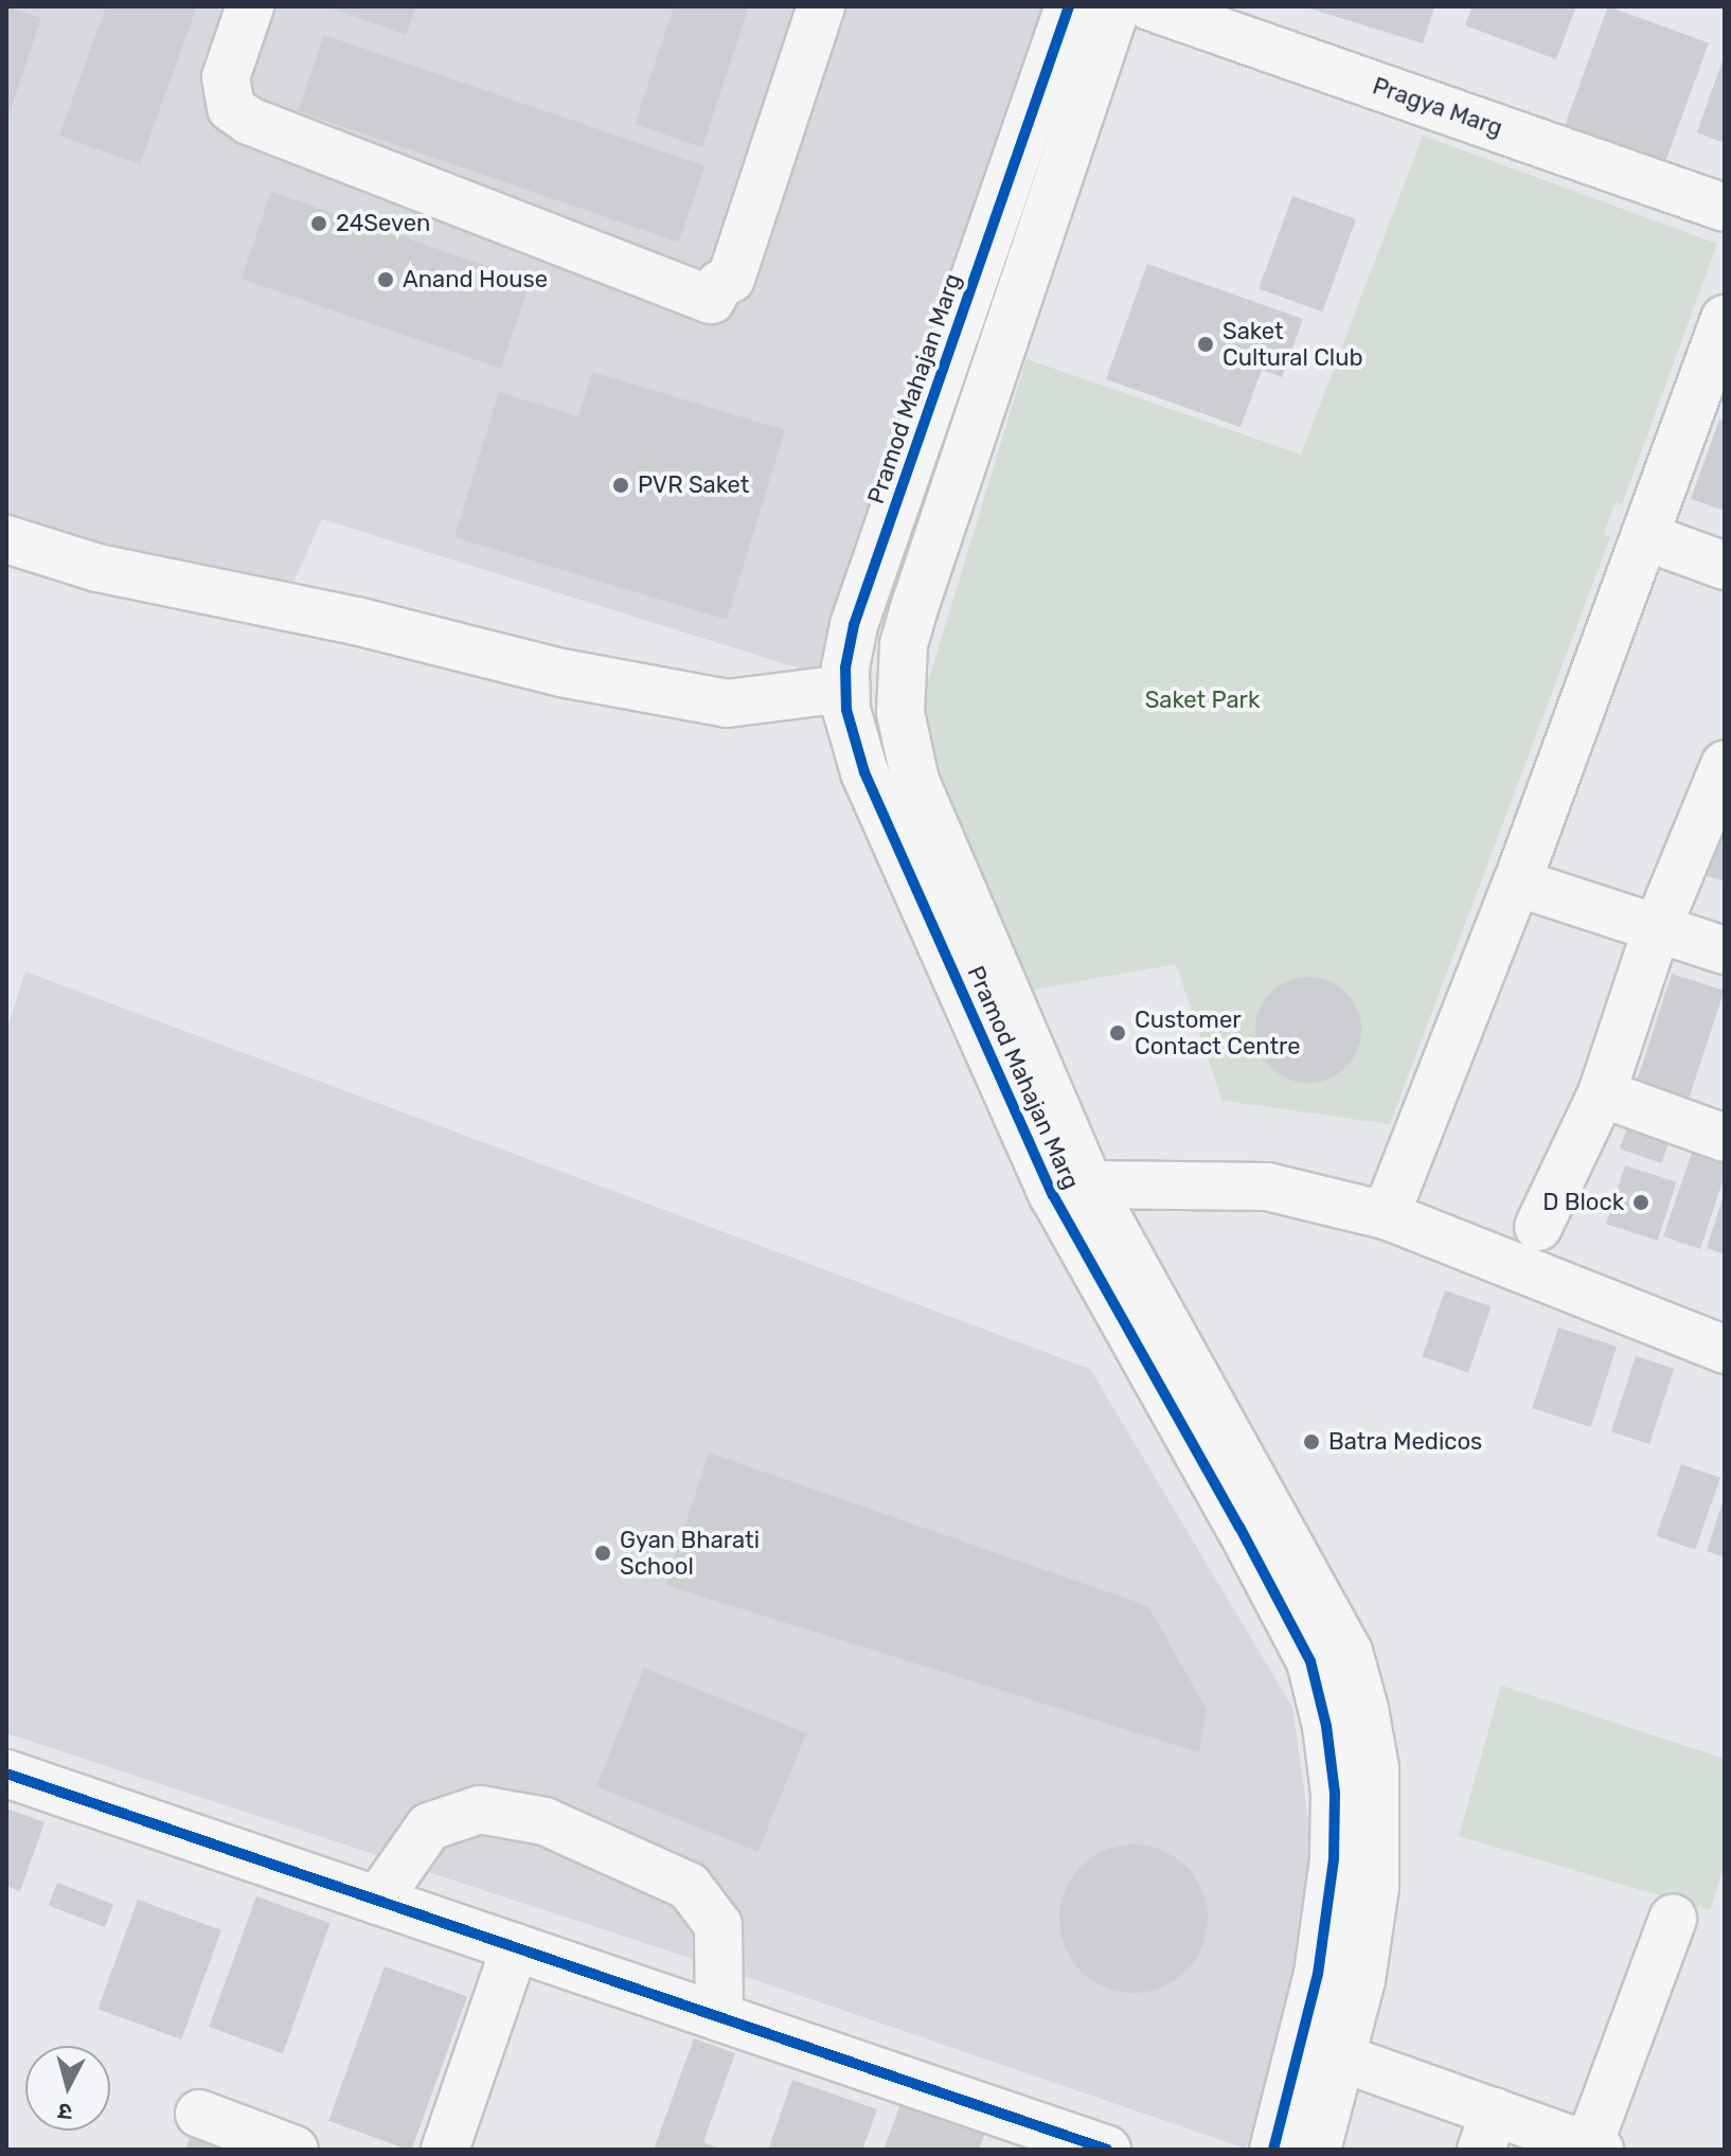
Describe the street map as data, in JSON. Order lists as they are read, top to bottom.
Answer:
{
  "streets": {
    "street": ["Pragya Marg", "Pramod Mahajan Marg"]
  },
  "parks": ["Saket Park"],
  "places": [
    "24Seven",
    "Anand House",
    "Saket Cultural Club",
    "PVR Saket",
    "Customer Contact Centre",
    "D Block",
    "Batra Medicos",
    "Gyan Bharati School"
  ],
  "north": "bottom"
}
